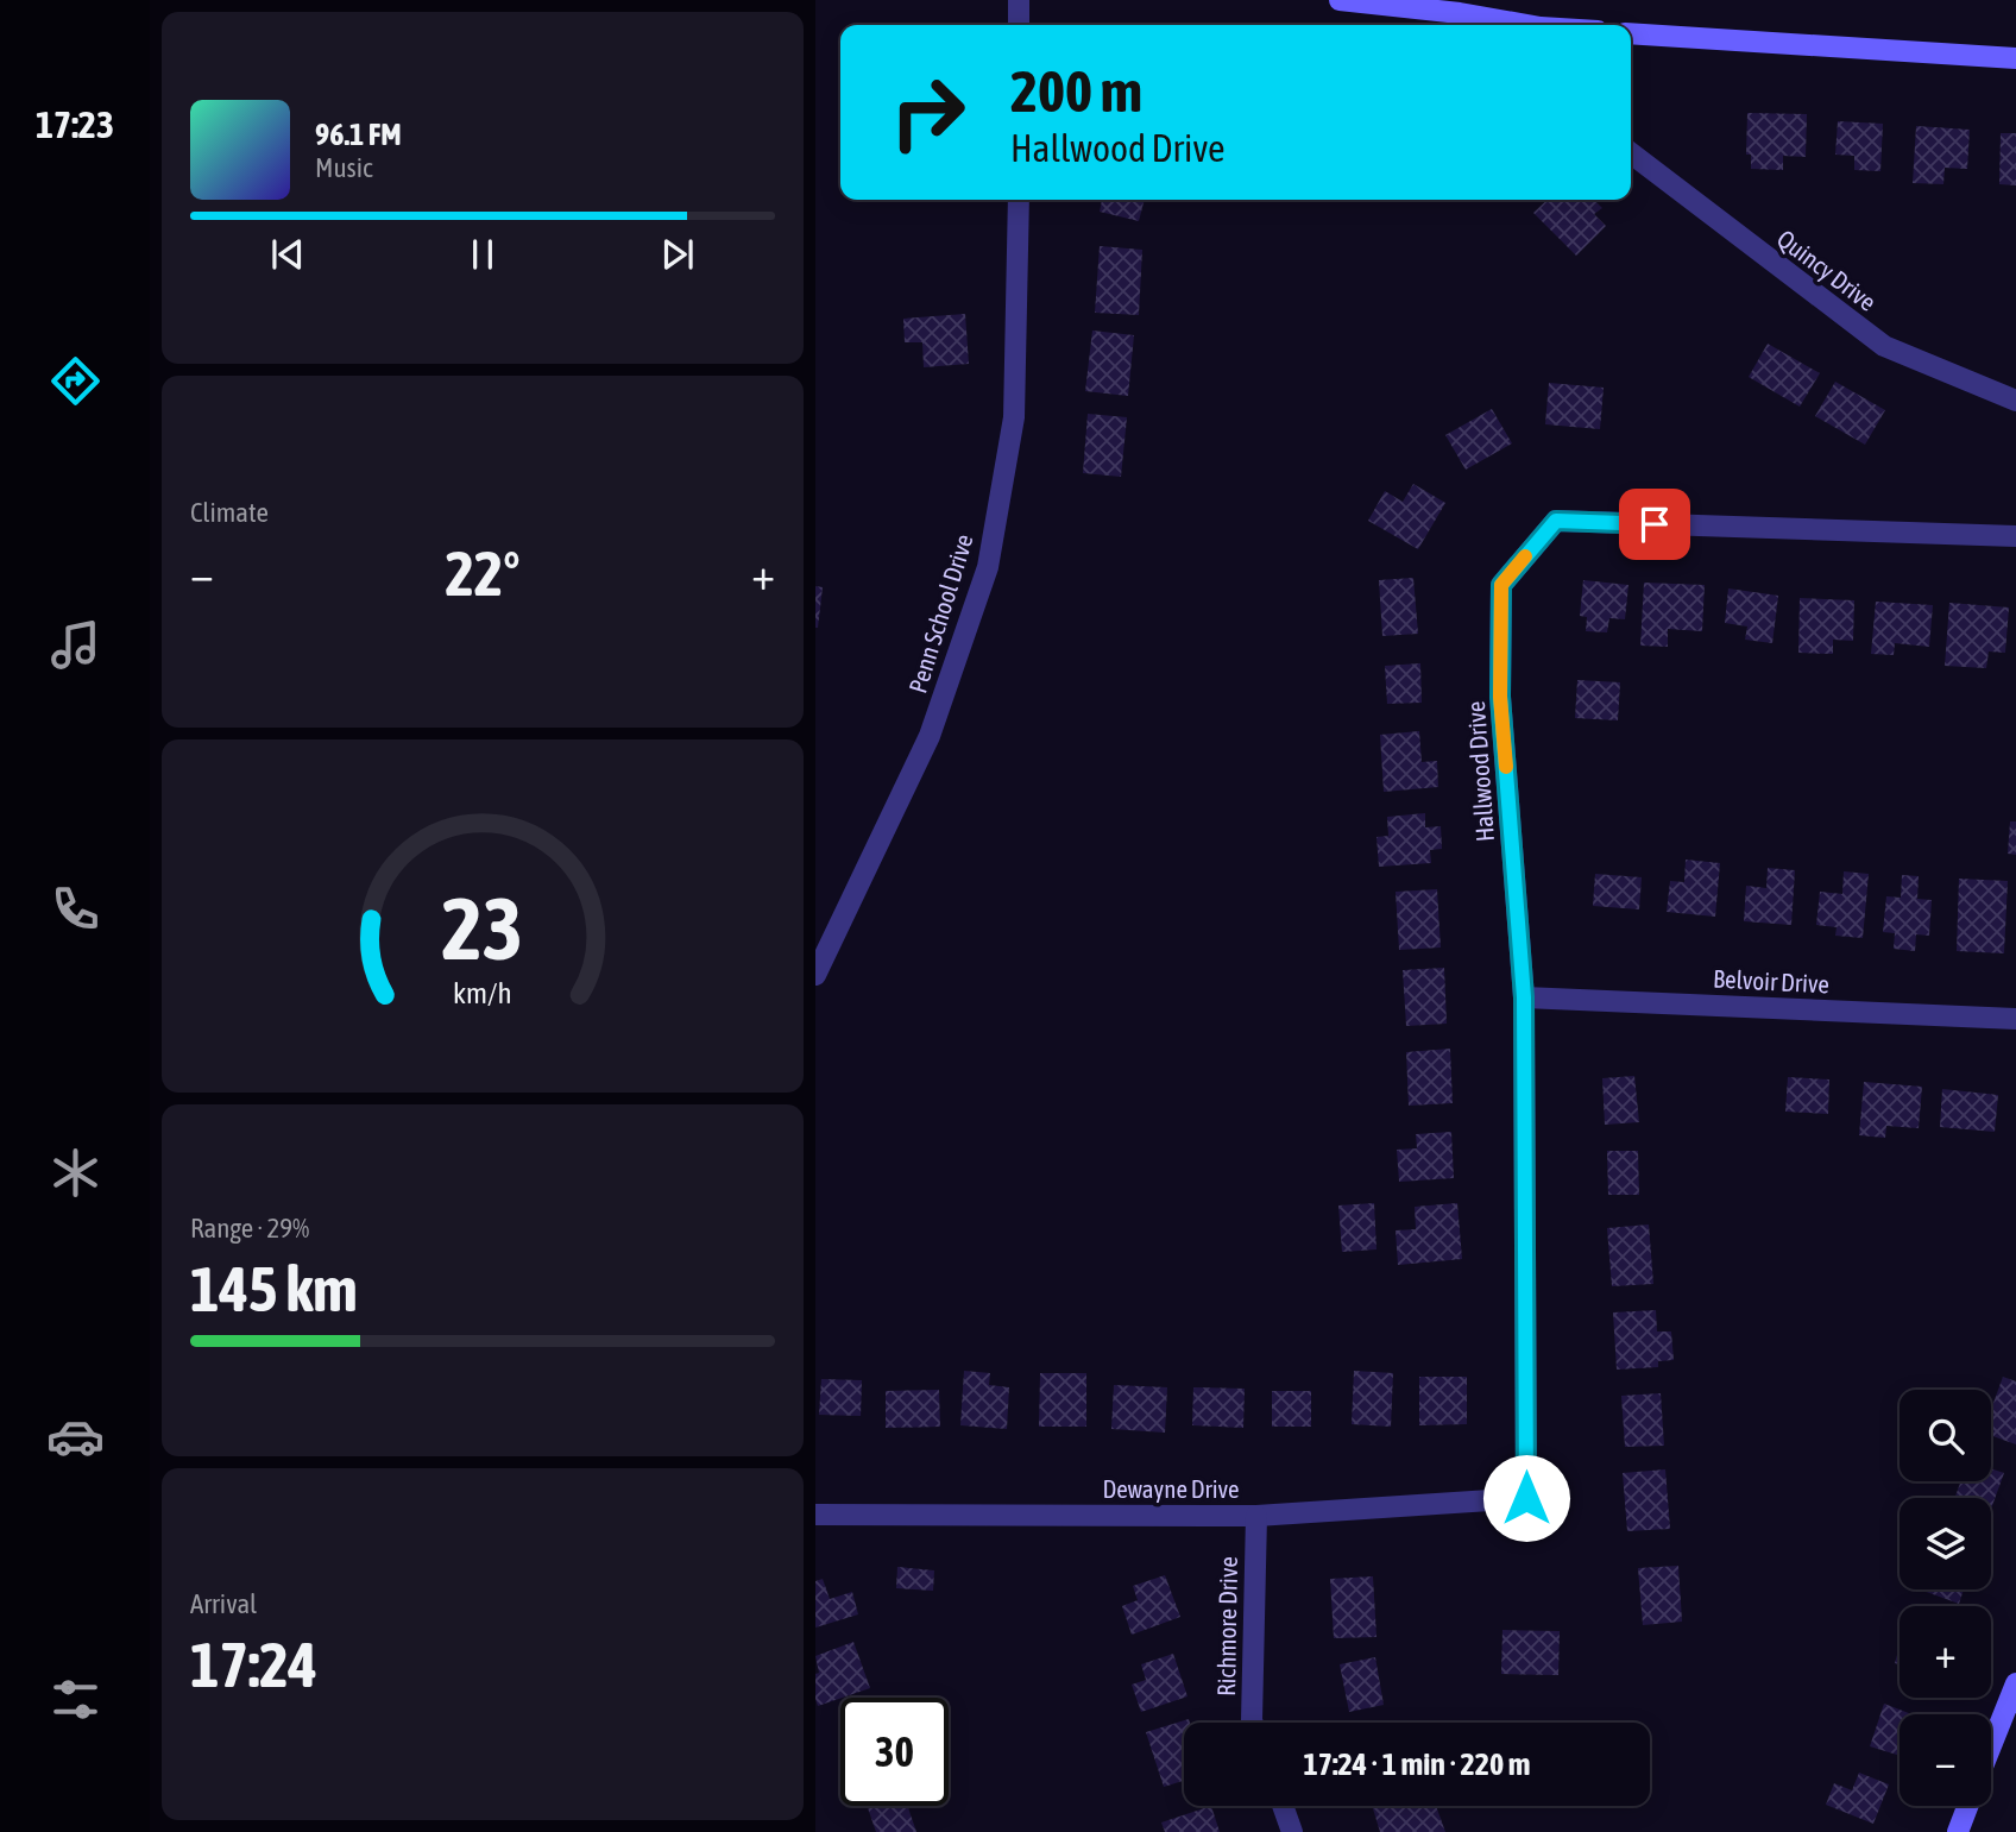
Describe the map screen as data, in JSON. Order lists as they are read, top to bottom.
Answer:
{
  "streets": {
    "street": [
      "Quincy Drive",
      "Penn School Drive",
      "Hallwood Drive",
      "Belvoir Drive",
      "Dewayne Drive",
      "Richmore Drive"
    ]
  },
  "crossings": [
    ["Hallwood Drive", "Belvoir Drive"],
    ["Hallwood Drive", "Dewayne Drive"],
    ["Dewayne Drive", "Richmore Drive"]
  ],
  "page": {
    "tabs": "17:23",
    "turn": ["200 m", "Hallwood Drive"],
    "song": ["96.1 FM", "Music"],
    "tile": [
      "Climate",
      ["Range · 29%", "145 km"],
      ["Arrival", "17:24"]
    ],
    "heat": ["−", "22°", "+"],
    "map_buttons": ["+", "−"],
    "limit": "30",
    "trip": "17:24 · 1 min · 220 m",
    "gauge": ["23", "km/h"]
  }
}
